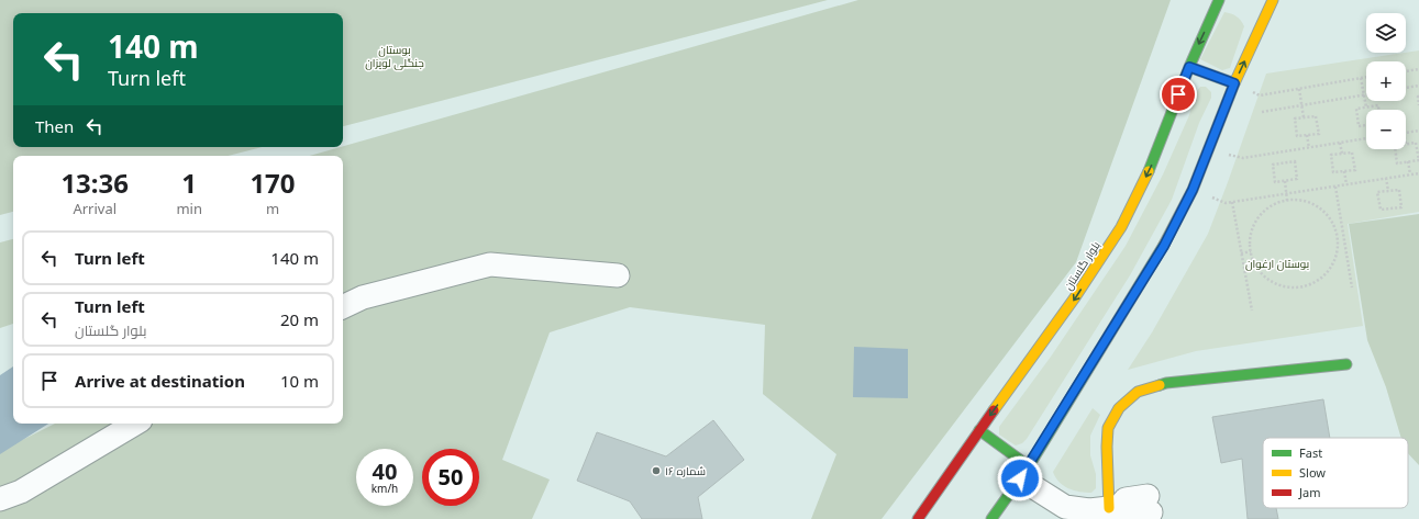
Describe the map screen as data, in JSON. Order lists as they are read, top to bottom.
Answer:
{
  "streets": {
    "main road": ["بلوار گلستان"]
  },
  "parks": ["بوستان جنگلی لویزان", "بوستان ارغوان"],
  "places": ["شماره ۱۶"],
  "legend": ["Fast", "Slow", "Jam"],
  "page": {
    "map_buttons": ["+", "−"],
    "turn": ["140 m", "Turn left"],
    "then": "Then",
    "eta": [
      "13:36",
      "Arrival",
      "1",
      "min",
      "170",
      "m"
    ],
    "list": [
      {
        "name": "Turn left",
        "value": "140 m"
      },
      {
        "name": "Turn left",
        "note": "بلوار گلستان",
        "value": "20 m"
      },
      {
        "name": "Arrive at destination",
        "value": "10 m"
      }
    ],
    "speed": "40 km/h",
    "limit": "50"
  }
}
